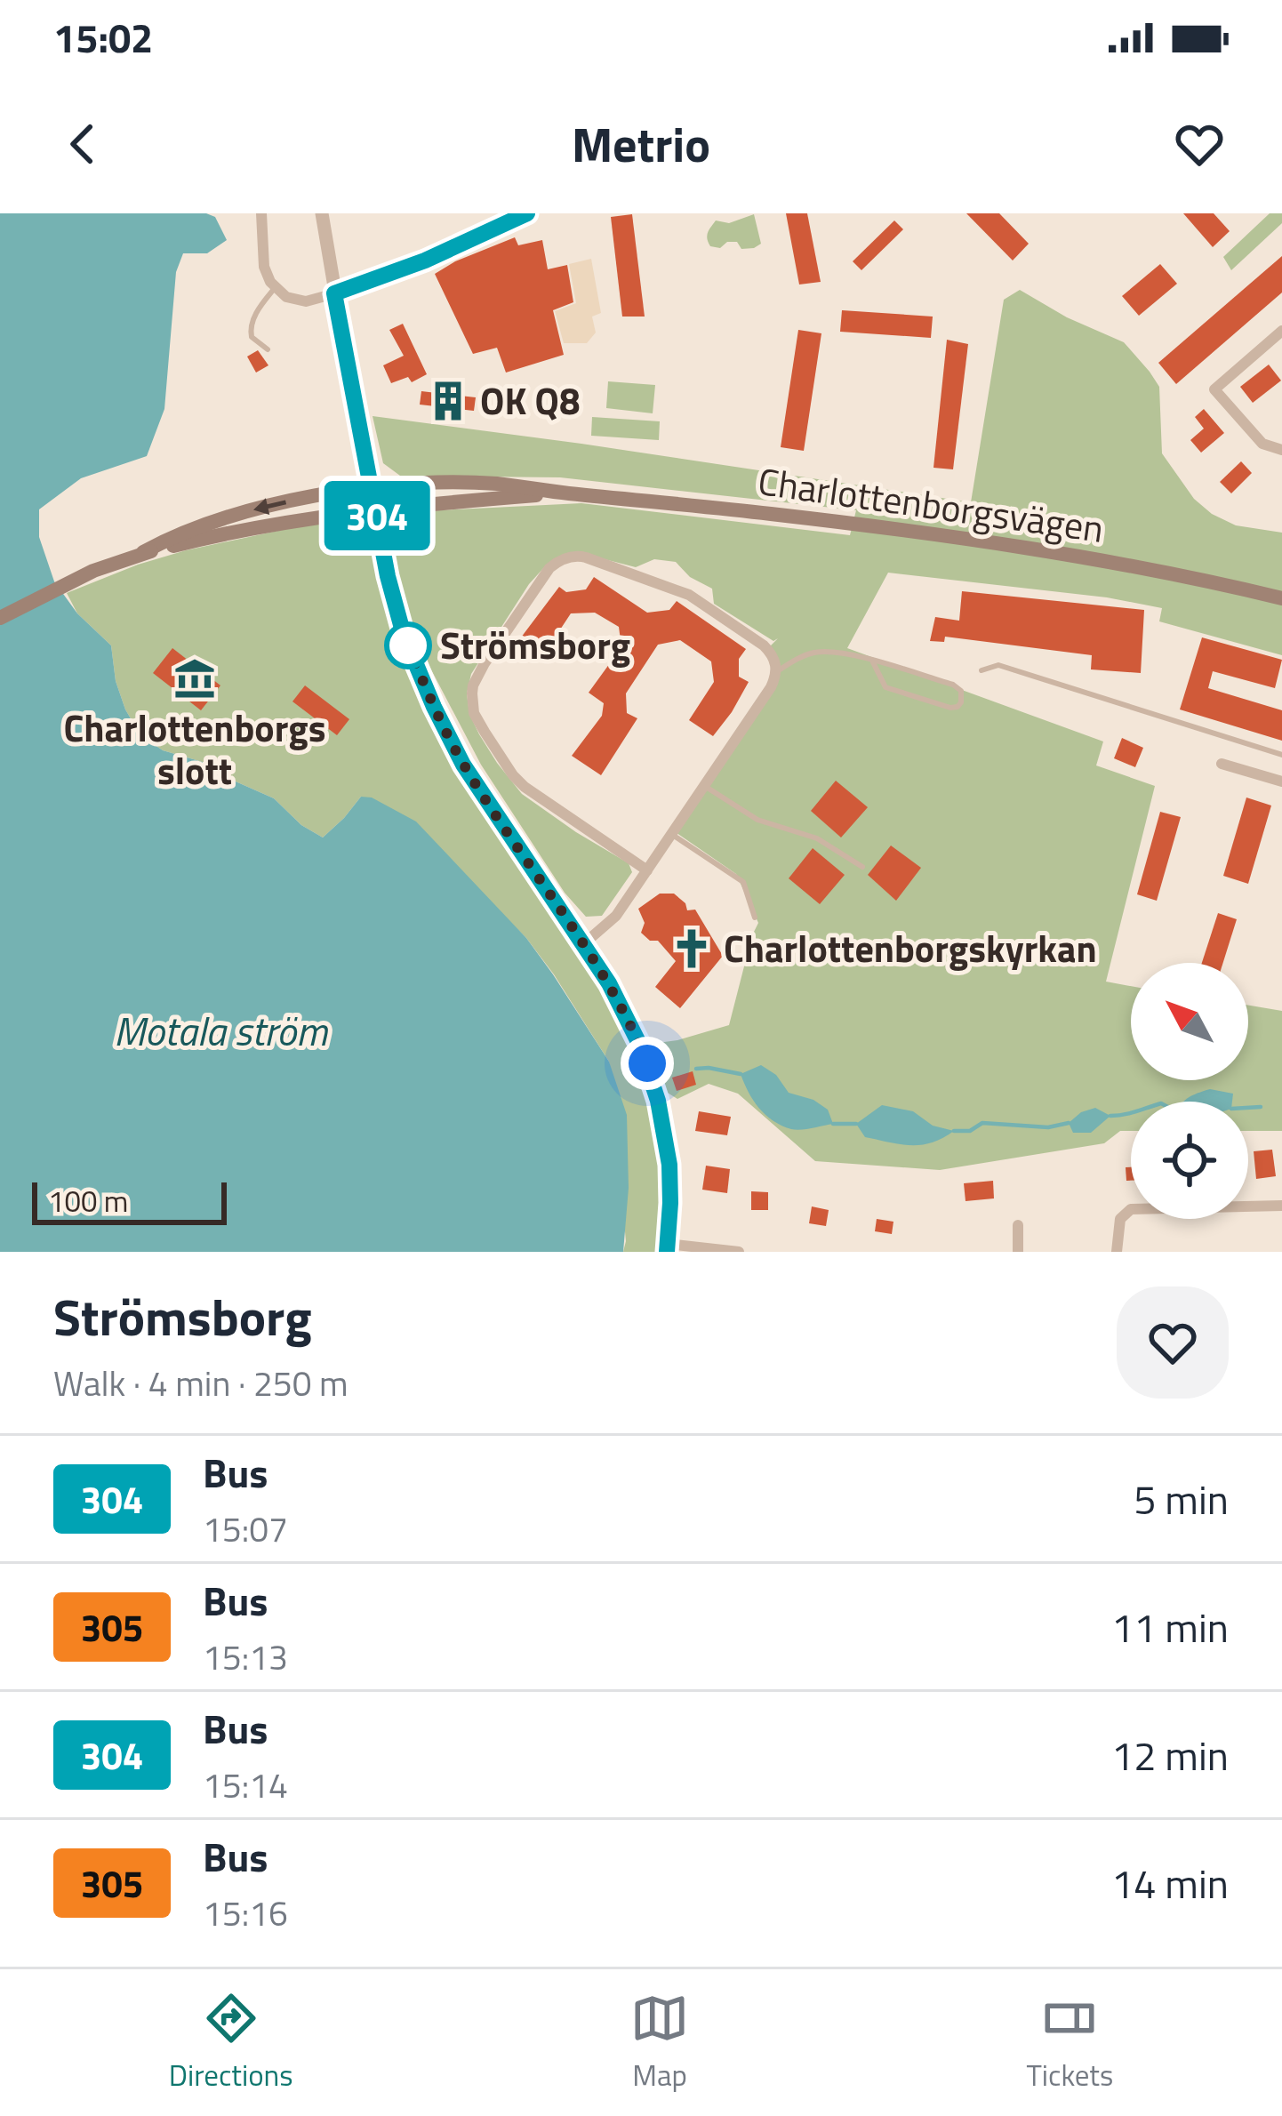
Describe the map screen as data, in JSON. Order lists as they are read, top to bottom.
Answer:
{
  "streets": {
    "main road": ["Charlottenborgsvägen"]
  },
  "water": ["Motala ström"],
  "places": {
    "building": ["OK Q8"],
    "other": ["Strömsborg"],
    "museum": ["Charlottenborgs slott"],
    "church": ["Charlottenborgskyrkan"]
  },
  "lines": ["bus line 304"],
  "scale_bar": "100 m",
  "north": "top left",
  "page": {
    "status": "15:02",
    "header": "Metrio",
    "on_map": "304",
    "scale": "100 m",
    "heading": ["Strömsborg", "Walk · 4 min · 250 m"],
    "list": [
      {
        "mark": "304",
        "name": "Bus",
        "note": "15:07",
        "value": "5 min"
      },
      {
        "mark": "305",
        "name": "Bus",
        "note": "15:13",
        "value": "11 min"
      },
      {
        "mark": "304",
        "name": "Bus",
        "note": "15:14",
        "value": "12 min"
      },
      {
        "mark": "305",
        "name": "Bus",
        "note": "15:16",
        "value": "14 min"
      }
    ],
    "tabs": ["Directions", "Map", "Tickets"]
  }
}
